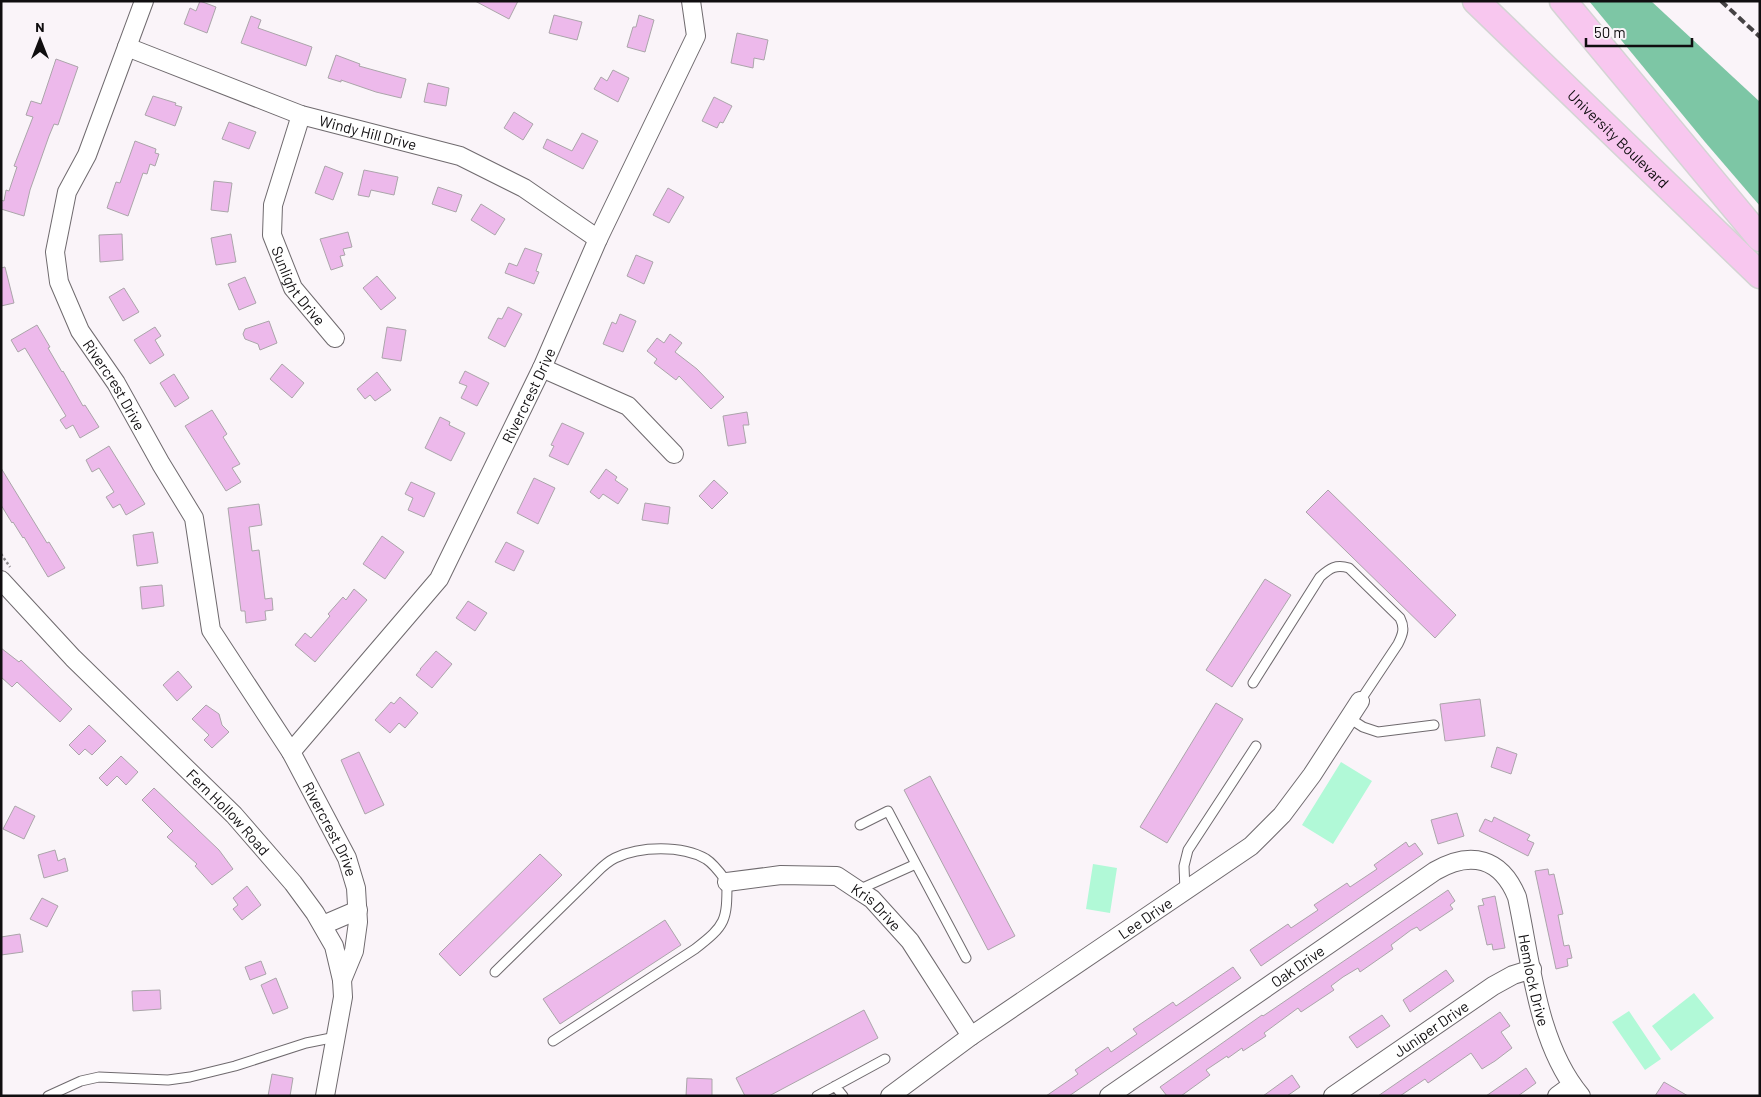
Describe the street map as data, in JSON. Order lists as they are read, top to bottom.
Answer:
{
  "streets": {
    "main road": ["University Boulevard"],
    "street": [
      "Windy Hill Drive",
      "Sunlight Drive",
      "Rivercrest Drive",
      "Fern Hollow Road",
      "Kris Drive",
      "Lee Drive",
      "Oak Drive",
      "Hemlock Drive",
      "Juniper Drive"
    ]
  },
  "crossings": [
    ["Windy Hill Drive", "Sunlight Drive"],
    ["Windy Hill Drive", "Rivercrest Drive"],
    ["Rivercrest Drive", "Fern Hollow Road"],
    ["Kris Drive", "Lee Drive"],
    ["Oak Drive", "Hemlock Drive"],
    ["Hemlock Drive", "Juniper Drive"]
  ],
  "scale_bar": "50 m",
  "north": "top"
}
